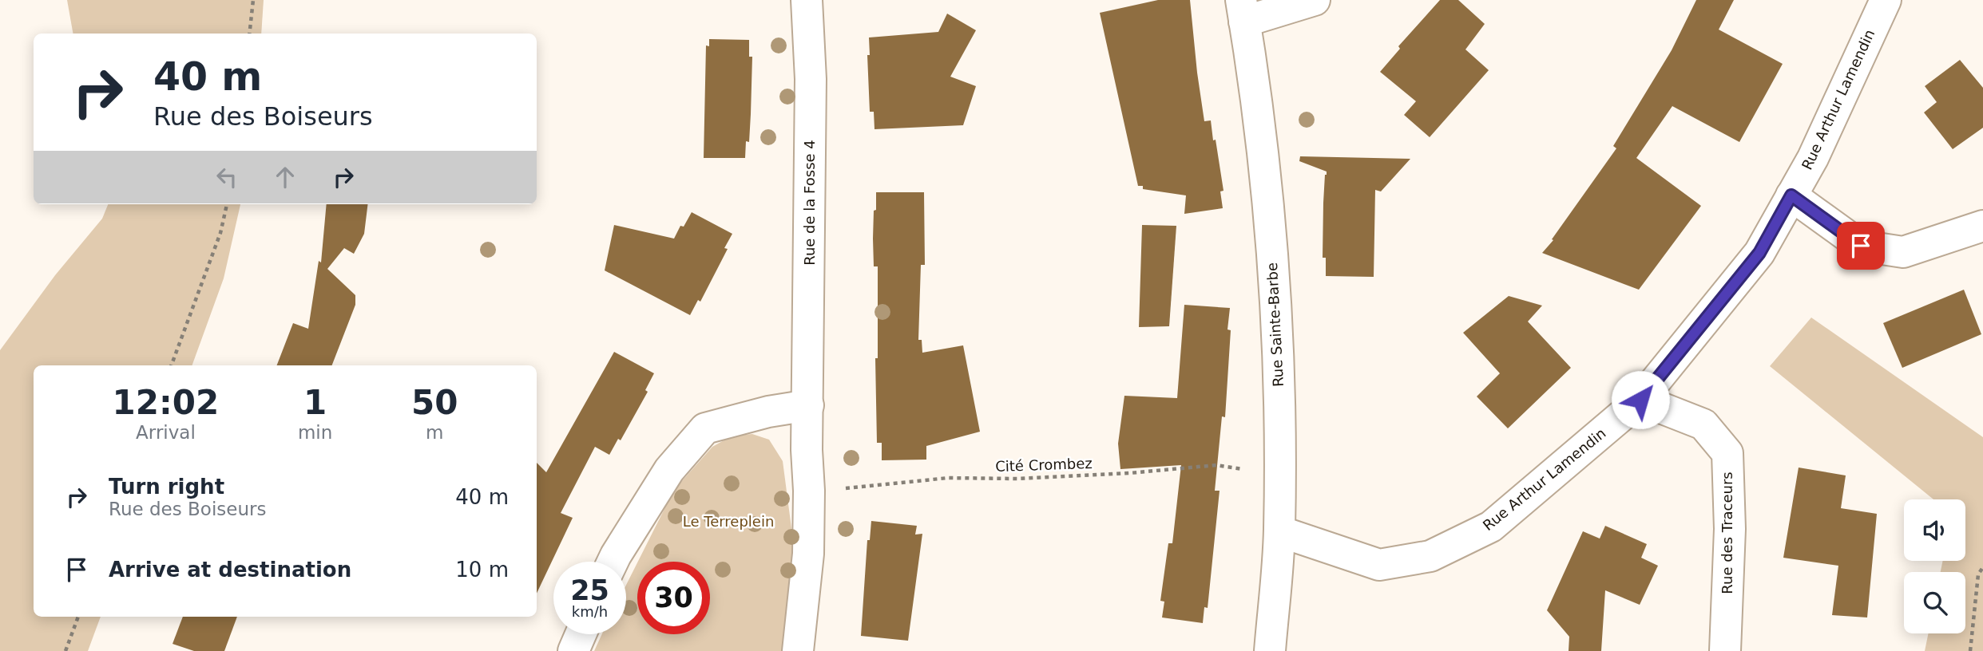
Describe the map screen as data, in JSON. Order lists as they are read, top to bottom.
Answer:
{
  "streets": {
    "street": [
      "Rue Arthur Lamendin",
      "Rue de la Fosse 4",
      "Rue Sainte-Barbe",
      "Rue des Traceurs"
    ],
    "path": ["Cité Crombez"]
  },
  "crossings": [
    ["Rue Arthur Lamendin", "Rue Sainte-Barbe"],
    ["Rue Arthur Lamendin", "Rue des Traceurs"],
    ["Rue de la Fosse 4", "Cité Crombez"],
    ["Rue Sainte-Barbe", "Cité Crombez"]
  ],
  "parks": ["Le Terreplein"],
  "page": {
    "turn": ["40 m", "Rue des Boiseurs"],
    "eta": [
      "12:02",
      "Arrival",
      "1",
      "min",
      "50",
      "m"
    ],
    "list": [
      {
        "name": "Turn right",
        "note": "Rue des Boiseurs",
        "value": "40 m"
      },
      {
        "name": "Arrive at destination",
        "value": "10 m"
      }
    ],
    "speed": "25 km/h",
    "limit": "30"
  }
}
